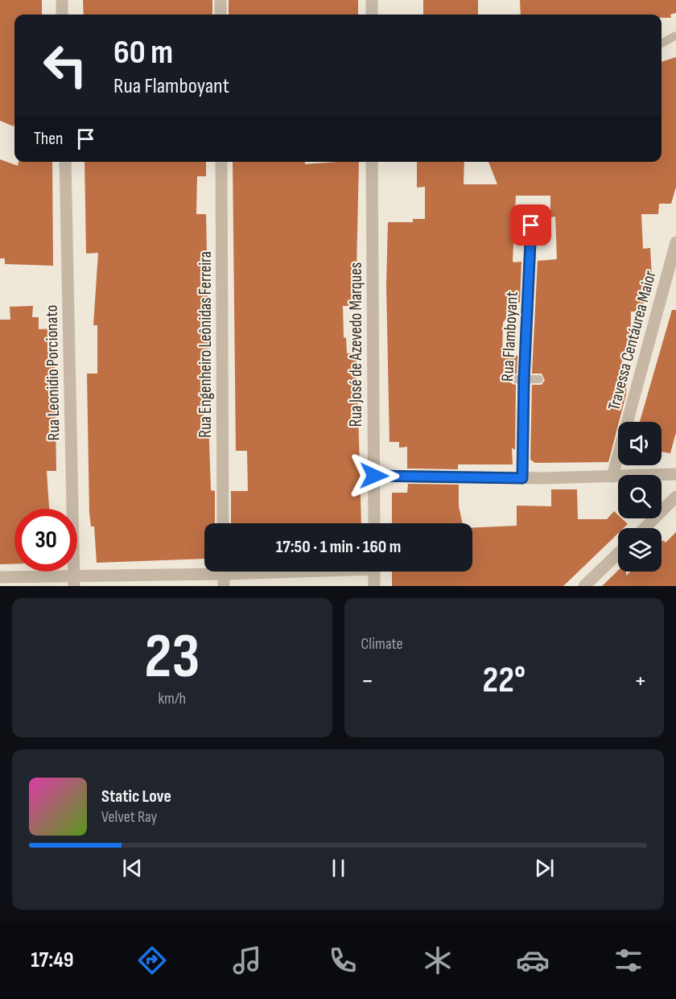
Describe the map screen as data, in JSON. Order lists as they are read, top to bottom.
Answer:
{
  "streets": {
    "street": [
      "Rua Flamboyant",
      "Travessa Centáurea Maior",
      "Rua Engenheiro Leônidas Ferreira",
      "Rua José de Azevedo Marques",
      "Rua Leonidio Porcionato"
    ]
  },
  "page": {
    "turn": ["60 m", "Rua Flamboyant"],
    "then": "Then",
    "limit": "30",
    "trip": "17:50 · 1 min · 160 m",
    "tile": [
      ["23", "km/h"],
      "Climate"
    ],
    "heat": ["−", "22°", "+"],
    "song": ["Static Love", "Velvet Ray"],
    "tabs": "17:49"
  }
}
